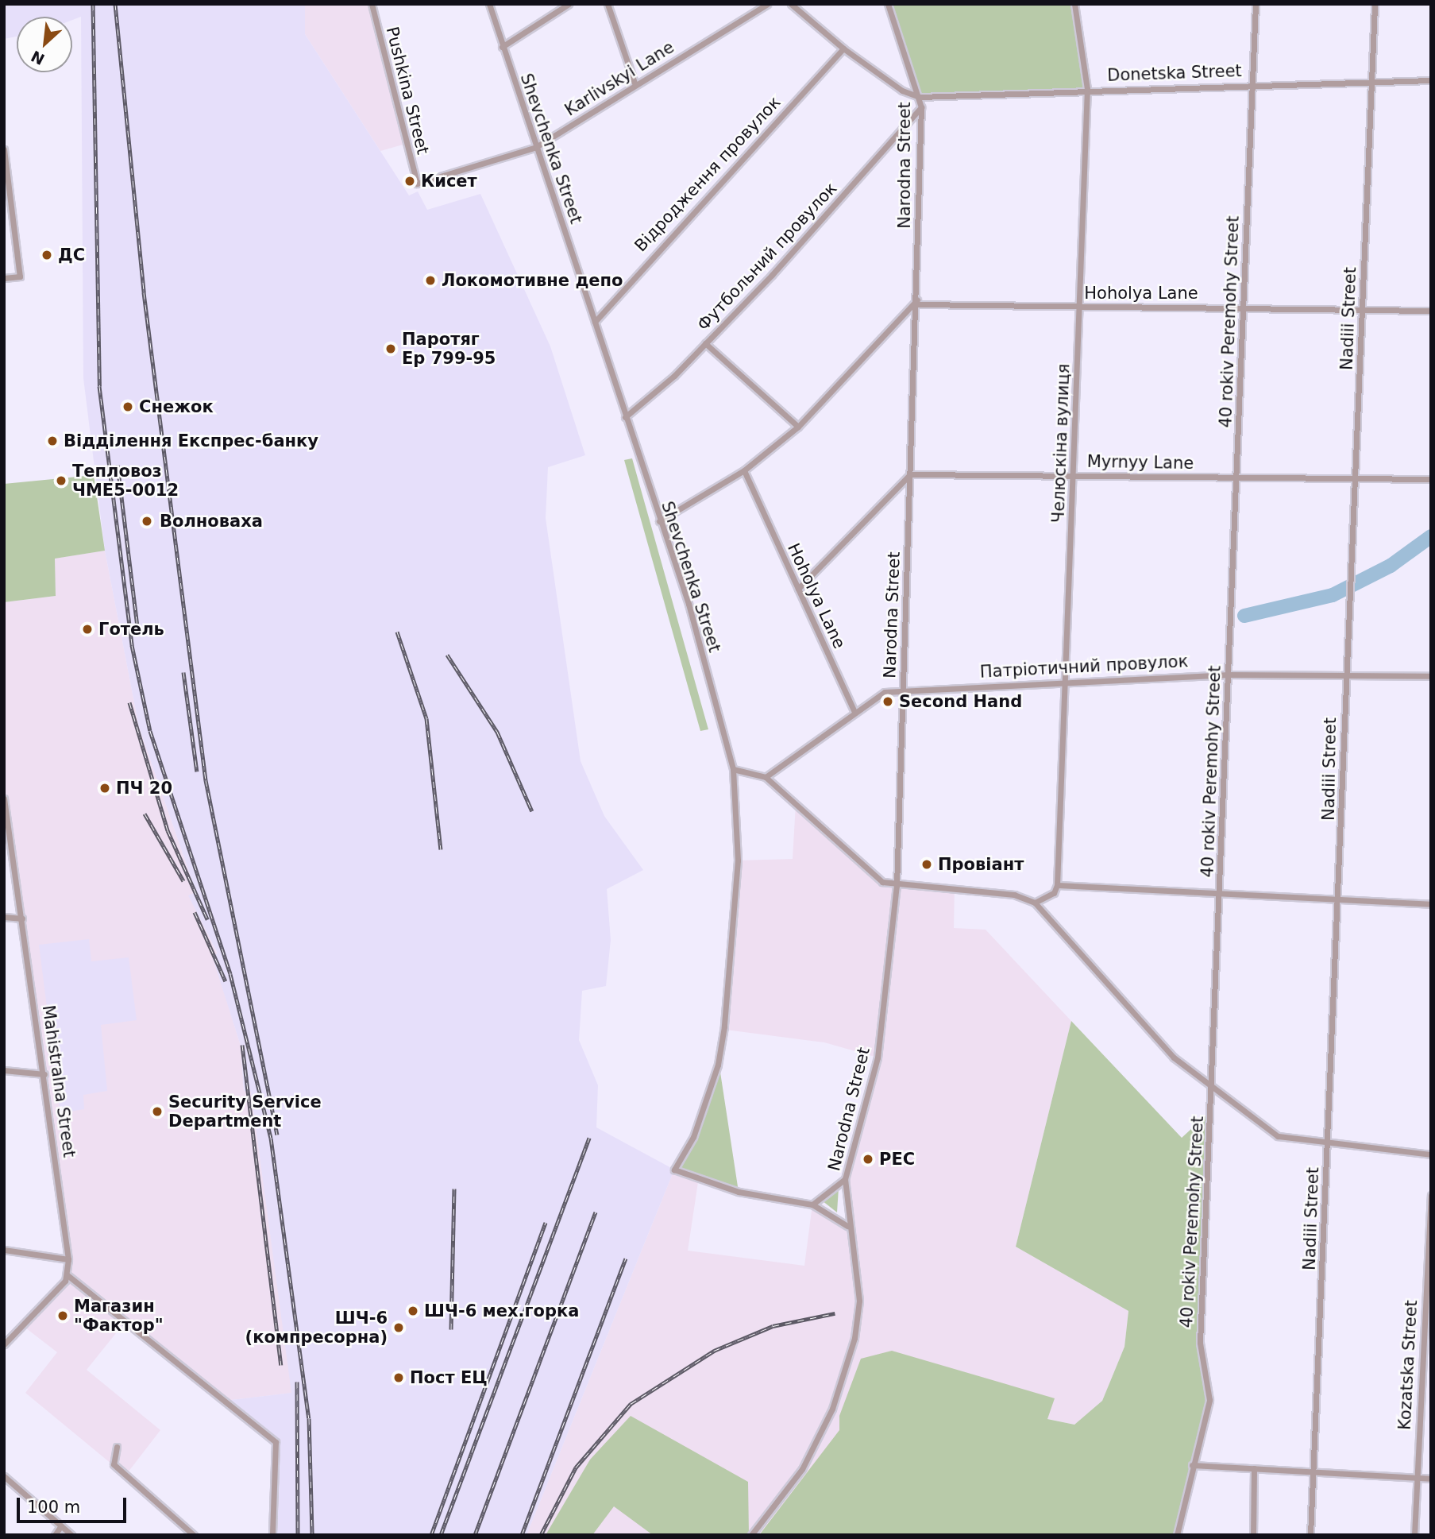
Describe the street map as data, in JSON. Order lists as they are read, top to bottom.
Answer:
{
  "streets": {
    "street": [
      "Donetska Street",
      "Karlіvskyi Lane",
      "Pushkina Street",
      "Shevchenka Street",
      "Narodna Street",
      "Відродження провулок",
      "Футбольний провулок",
      "Hoholya Lane",
      "Nadiii Street",
      "40 rokiv Peremohy Street",
      "Челюскіна вулиця",
      "Myrnyy Lane",
      "Патріотичний провулок",
      "Mahistralna Street",
      "Kozatska Street"
    ]
  },
  "crossings": [
    ["Donetska Street", "Narodna Street"],
    ["Donetska Street", "Nadiii Street"],
    ["Donetska Street", "40 rokiv Peremohy Street"],
    ["Donetska Street", "Челюскіна вулиця"],
    ["Karlіvskyi Lane", "Pushkina Street"],
    ["Karlіvskyi Lane", "Shevchenka Street"],
    ["Shevchenka Street", "Відродження провулок"],
    ["Shevchenka Street", "Футбольний провулок"],
    ["Narodna Street", "Футбольний провулок"],
    ["Narodna Street", "Hoholya Lane"],
    ["Narodna Street", "Myrnyy Lane"],
    ["Narodna Street", "Патріотичний провулок"],
    ["Hoholya Lane", "Nadiii Street"],
    ["Hoholya Lane", "40 rokiv Peremohy Street"],
    ["Hoholya Lane", "Челюскіна вулиця"],
    ["Hoholya Lane", "Патріотичний провулок"],
    ["Nadiii Street", "Myrnyy Lane"],
    ["Nadiii Street", "Патріотичний провулок"],
    ["40 rokiv Peremohy Street", "Myrnyy Lane"],
    ["40 rokiv Peremohy Street", "Патріотичний провулок"],
    ["Челюскіна вулиця", "Myrnyy Lane"],
    ["Челюскіна вулиця", "Патріотичний провулок"]
  ],
  "places": [
    "Кисет",
    "ДС",
    "Локомотивне депо",
    "Паротяг Ер 799-95",
    "Снежок",
    "Відділення Експрес-банку",
    "Тепловоз ЧМЕ5-0012",
    "Волноваха",
    "Готель",
    "Second Hand",
    "ПЧ 20",
    "Провіант",
    "Security Service Department",
    "РЕС",
    "ШЧ-6 мех.горка",
    "Магазин \"Фактор\"",
    "ШЧ-6 (компресорна)",
    "Пост ЕЦ"
  ],
  "scale_bar": "100 m",
  "north": "bottom left"
}
